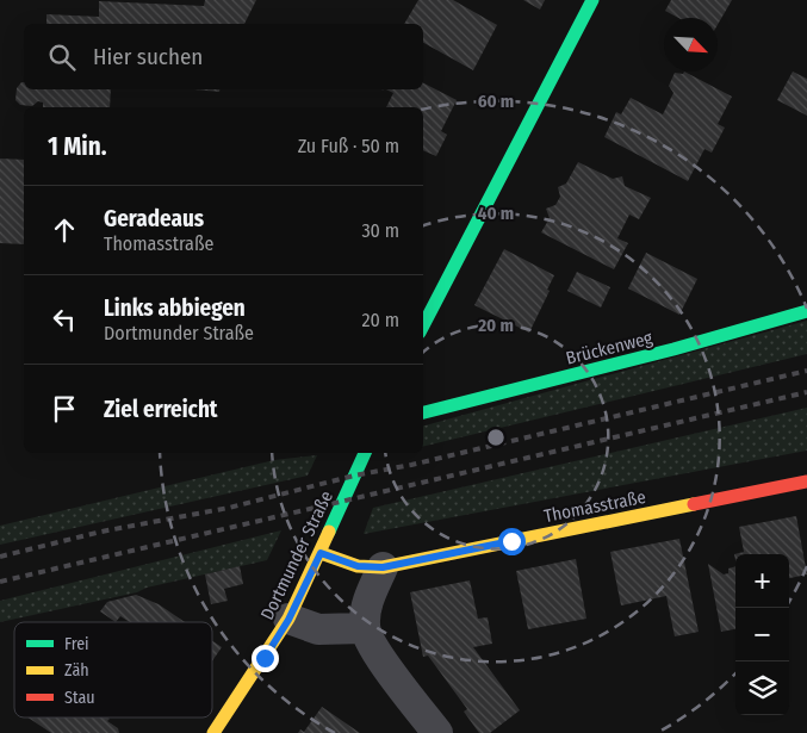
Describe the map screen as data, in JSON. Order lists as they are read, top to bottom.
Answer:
{
  "streets": {
    "street": ["Brückenweg", "Thomasstraße", "Dortmunder Straße"]
  },
  "crossings": [
    ["Thomasstraße", "Dortmunder Straße"]
  ],
  "legend": ["Frei", "Zäh", "Stau"],
  "north": "bottom right",
  "page": {
    "search": "Hier suchen",
    "heading": ["1 Min.", "Zu Fuß · 50 m"],
    "list": [
      ["Geradeaus", "Thomasstraße", "30 m"],
      ["Links abbiegen", "Dortmunder Straße", "20 m"],
      "Ziel erreicht"
    ],
    "map_buttons": ["+", "−"]
  },
  "rings": ["60 m", "40 m", "20 m"]
}
